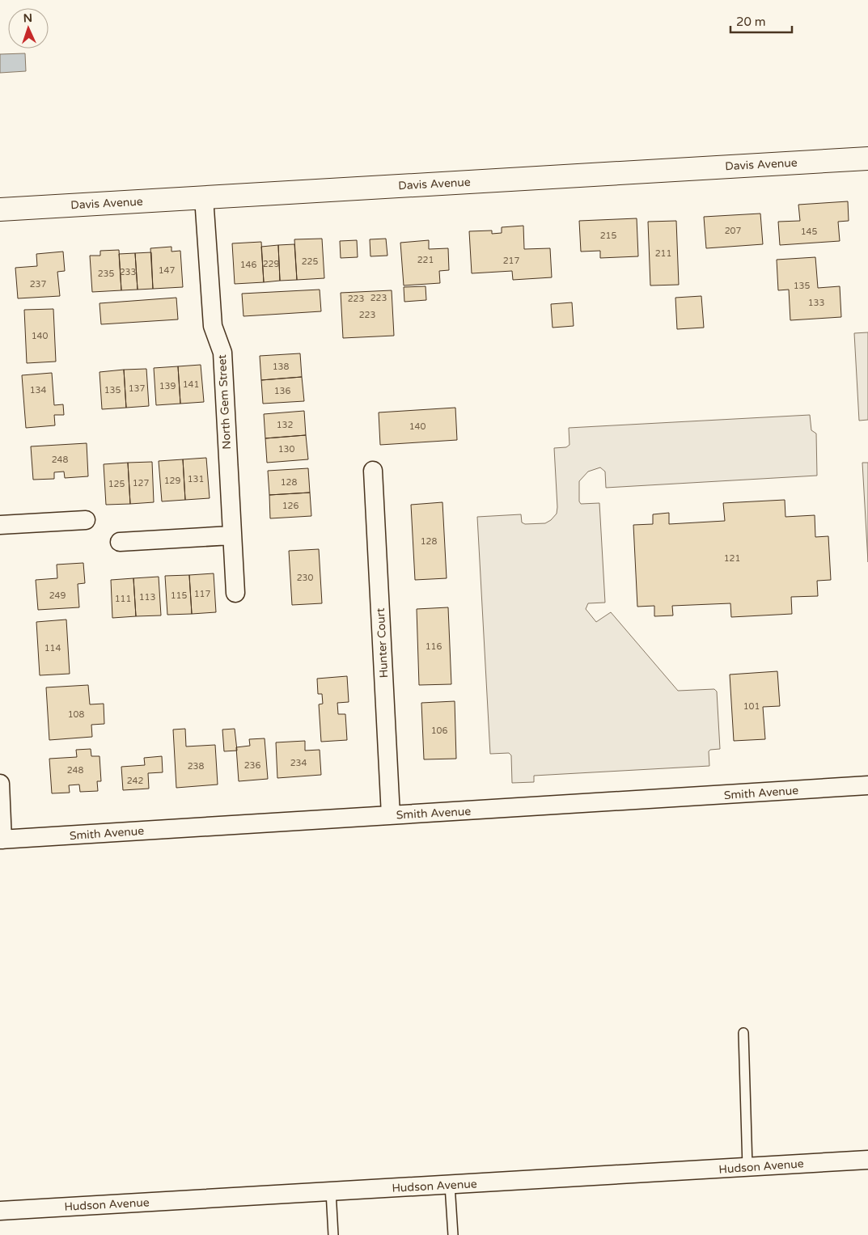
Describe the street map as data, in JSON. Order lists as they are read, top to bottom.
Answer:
{
  "streets": {
    "street": [
      "Davis Avenue",
      "North Gem Street",
      "Hunter Court",
      "Smith Avenue",
      "Hudson Avenue"
    ]
  },
  "crossings": [
    ["Davis Avenue", "North Gem Street"],
    ["Hunter Court", "Smith Avenue"]
  ],
  "house_numbers": [
    "207",
    "145",
    "215",
    "211",
    "221",
    "217",
    "225",
    "229",
    "146",
    "147",
    "233",
    "235",
    "237",
    "135",
    "223",
    "223",
    "133",
    "223",
    "140",
    "138",
    "141",
    "139",
    "137",
    "134",
    "135",
    "136",
    "132",
    "140",
    "130",
    "248",
    "131",
    "129",
    "128",
    "127",
    "125",
    "126",
    "128",
    "121",
    "230",
    "117",
    "249",
    "115",
    "113",
    "111",
    "116",
    "114",
    "101",
    "108",
    "106",
    "234",
    "236",
    "238",
    "248",
    "242"
  ],
  "scale_bar": "20 m",
  "north": "top"
}
